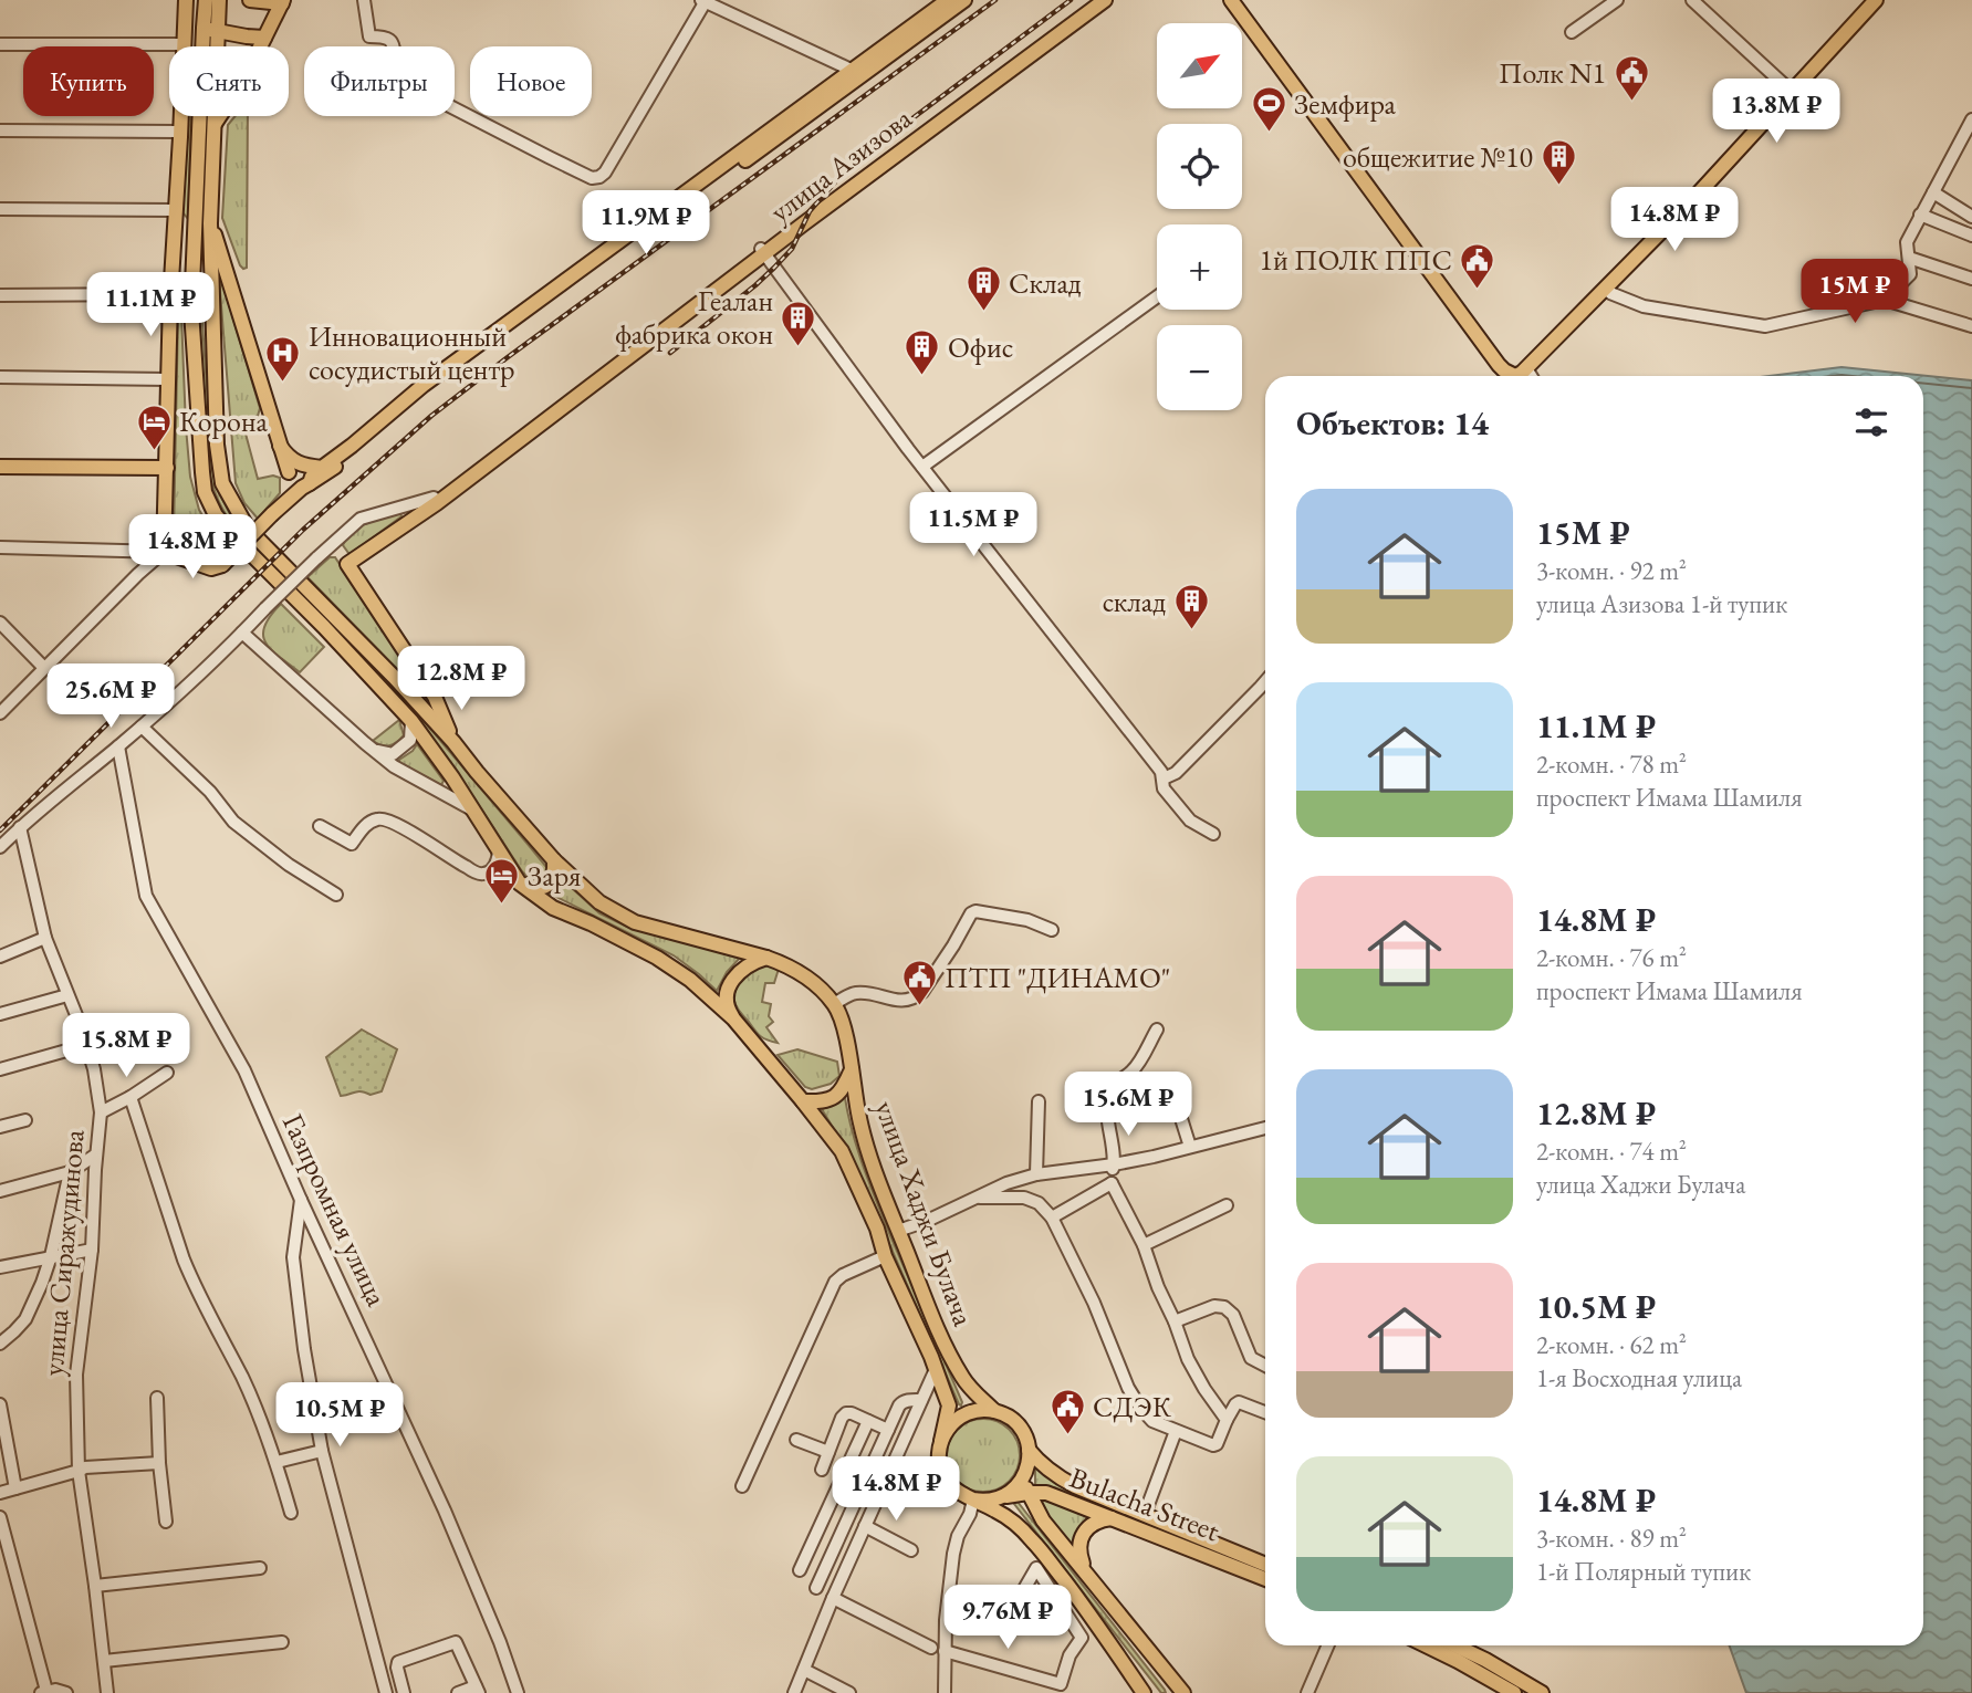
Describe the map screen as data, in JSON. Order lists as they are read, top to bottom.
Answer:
{
  "streets": {
    "main road": ["улица Азизова", "улица Хаджи Булача", "Bulacha Street"],
    "street": ["Газпромная улица", "улица Сиражудинова"]
  },
  "crossings": [
    ["улица Азизова", "Газпромная улица"],
    ["улица Азизова", "улица Сиражудинова"],
    ["улица Хаджи Булача", "Bulacha Street"]
  ],
  "places": {
    "public building": [
      "Полк N1",
      "1й ПОЛК ППС",
      "ПТП \"ДИНАМО\"",
      "СДЭК"
    ],
    "sports": ["Земфира"],
    "building": [
      "общежитие №10",
      "Склад",
      "Геалан фабрика окон",
      "Офис",
      "склад"
    ],
    "hospital": ["Инновационный сосудистый центр"],
    "hotel": ["Корона", "Заря"]
  },
  "north": "top right",
  "page": {
    "map_buttons": ["+", "−"],
    "chip": [
      "Купить",
      "Снять",
      "Фильтры",
      "Новое"
    ],
    "price": [
      "13.8M ₽",
      "14.8M ₽",
      "11.9M ₽",
      "15M ₽",
      "11.1M ₽",
      "11.5M ₽",
      "14.8M ₽",
      "12.8M ₽",
      "25.6M ₽",
      "15.8M ₽",
      "15.6M ₽",
      "10.5M ₽",
      "14.8M ₽",
      "9.76M ₽"
    ],
    "heading": "Объектов: 14",
    "list": [
      {
        "name": "15M ₽",
        "note": "3-комн. · 92 m² · улица Азизова 1-й тупик"
      },
      {
        "name": "11.1M ₽",
        "note": "2-комн. · 78 m² · проспект Имама Шамиля"
      },
      {
        "name": "14.8M ₽",
        "note": "2-комн. · 76 m² · проспект Имама Шамиля"
      },
      {
        "name": "12.8M ₽",
        "note": "2-комн. · 74 m² · улица Хаджи Булача"
      },
      {
        "name": "10.5M ₽",
        "note": "2-комн. · 62 m² · 1-я Восходная улица"
      },
      {
        "name": "14.8M ₽",
        "note": "3-комн. · 89 m² · 1-й Полярный тупик"
      }
    ]
  }
}
